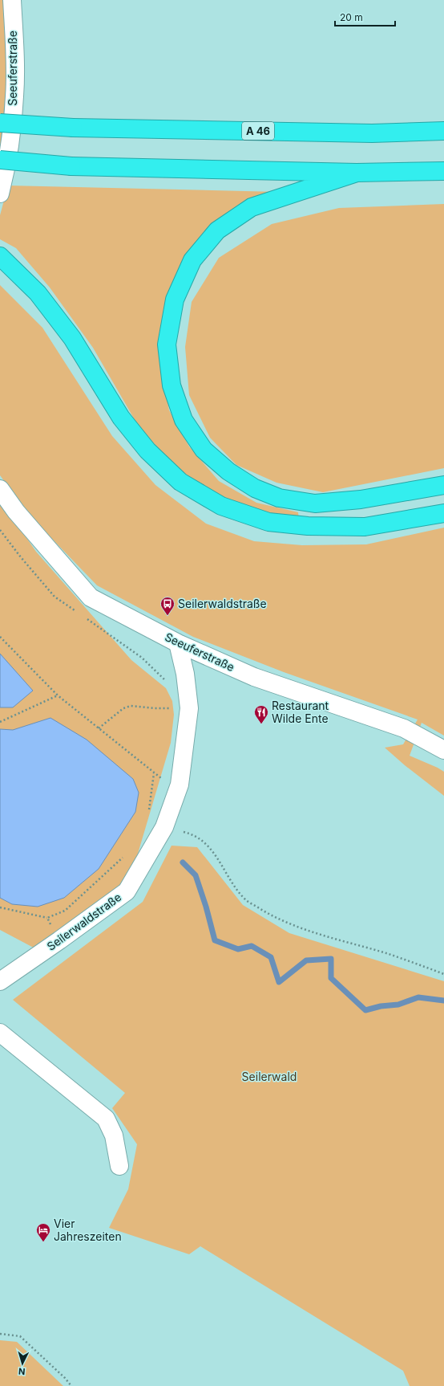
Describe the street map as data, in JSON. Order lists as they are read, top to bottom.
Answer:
{
  "streets": {
    "highway": ["A 46"],
    "street": ["Seeuferstraße", "Seilerwaldstraße"]
  },
  "crossings": [
    ["Seeuferstraße", "Seilerwaldstraße"]
  ],
  "parks": ["Seilerwald"],
  "places": {
    "bus stop": ["Seilerwaldstraße"],
    "restaurant": ["Restaurant Wilde Ente"],
    "hotel": ["Vier Jahreszeiten"]
  },
  "scale_bar": "20 m",
  "north": "bottom"
}
